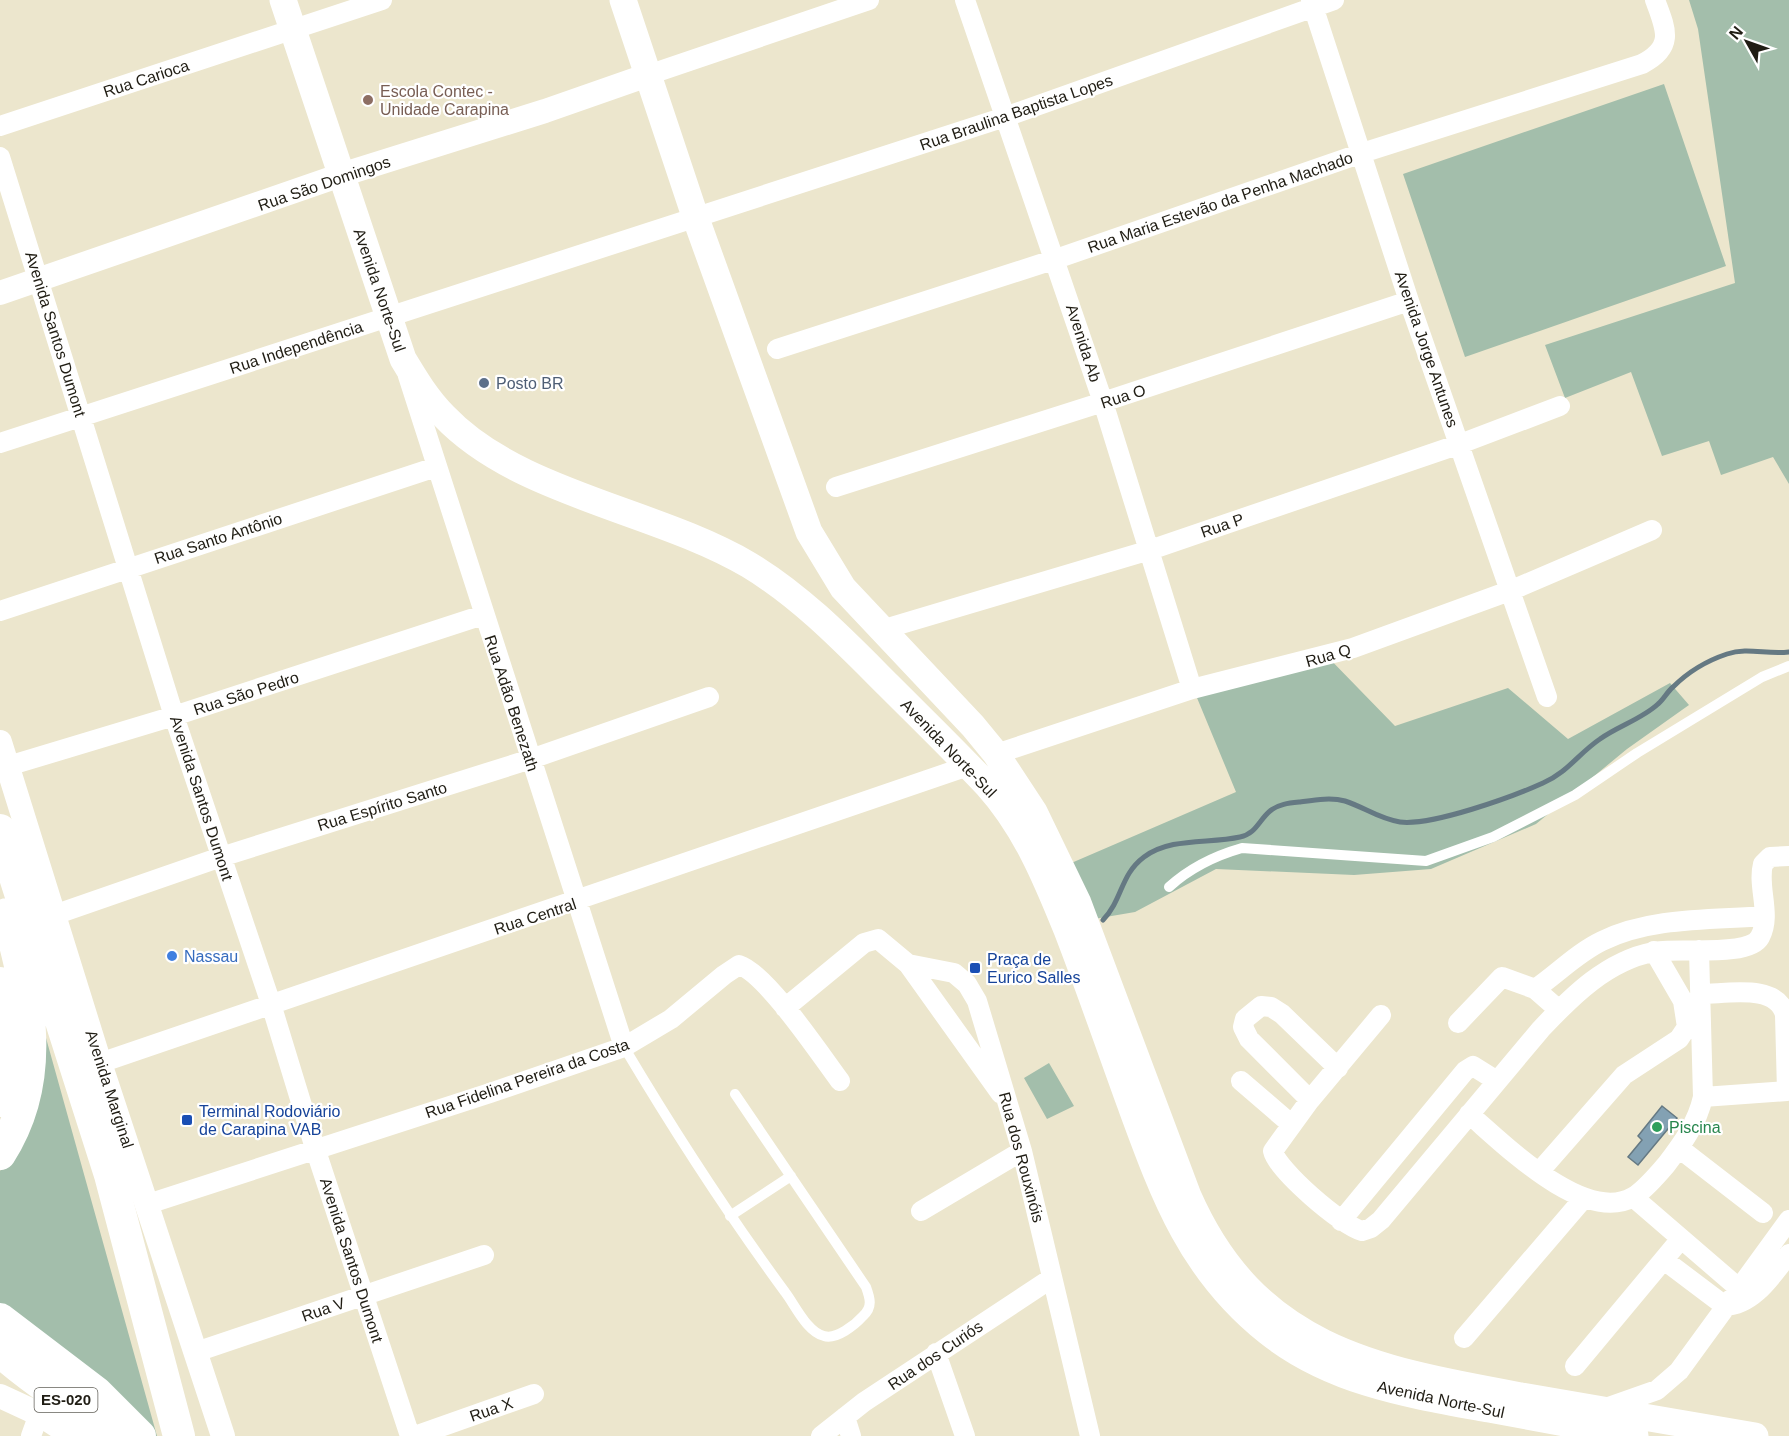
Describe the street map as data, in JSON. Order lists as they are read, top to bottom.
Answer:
{
  "streets": {
    "main road": ["Avenida Norte-Sul", "ES-020"],
    "street": [
      "Rua Carioca",
      "Rua Braulina Baptista Lopes",
      "Rua São Domingos",
      "Rua Maria Estevão da Penha Machado",
      "Avenida Santos Dumont",
      "Avenida Ab",
      "Rua Independência",
      "Avenida Jorge Antunes",
      "Rua O",
      "Rua P",
      "Rua Santo Antônio",
      "Rua Q",
      "Rua São Pedro",
      "Rua Adão Benezath",
      "Rua Espírito Santo",
      "Rua Central",
      "Rua Fidelina Pereira da Costa",
      "Avenida Marginal",
      "Rua dos Rouxinóis",
      "Rua V",
      "Rua dos Curiós",
      "Rua X"
    ]
  },
  "crossings": [
    ["Rua Carioca", "Avenida Norte-Sul"],
    ["Rua Braulina Baptista Lopes", "Avenida Norte-Sul"],
    ["Rua Braulina Baptista Lopes", "Avenida Ab"],
    ["Rua Braulina Baptista Lopes", "Rua Independência"],
    ["Rua Braulina Baptista Lopes", "Avenida Jorge Antunes"],
    ["Rua São Domingos", "Avenida Norte-Sul"],
    ["Rua São Domingos", "Avenida Santos Dumont"],
    ["Rua Maria Estevão da Penha Machado", "Avenida Ab"],
    ["Rua Maria Estevão da Penha Machado", "Avenida Jorge Antunes"],
    ["Avenida Norte-Sul", "Rua Independência"],
    ["Avenida Norte-Sul", "Rua P"],
    ["Avenida Norte-Sul", "Rua Q"],
    ["Avenida Norte-Sul", "Rua Adão Benezath"],
    ["Avenida Norte-Sul", "Rua Central"],
    ["Avenida Santos Dumont", "Rua Independência"],
    ["Avenida Santos Dumont", "Rua Santo Antônio"],
    ["Avenida Santos Dumont", "Rua São Pedro"],
    ["Avenida Santos Dumont", "Rua Espírito Santo"],
    ["Avenida Santos Dumont", "Rua Central"],
    ["Avenida Santos Dumont", "Rua Fidelina Pereira da Costa"],
    ["Avenida Santos Dumont", "Rua V"],
    ["Avenida Santos Dumont", "Rua X"],
    ["Avenida Ab", "Rua O"],
    ["Avenida Ab", "Rua P"],
    ["Avenida Ab", "Rua Q"],
    ["Avenida Jorge Antunes", "Rua O"],
    ["Avenida Jorge Antunes", "Rua P"],
    ["Avenida Jorge Antunes", "Rua Q"],
    ["Rua Santo Antônio", "Rua Adão Benezath"],
    ["Rua São Pedro", "Rua Adão Benezath"],
    ["Rua São Pedro", "Avenida Marginal"],
    ["Rua Adão Benezath", "Rua Espírito Santo"],
    ["Rua Adão Benezath", "Rua Central"],
    ["Rua Adão Benezath", "Rua Fidelina Pereira da Costa"],
    ["Rua Espírito Santo", "Avenida Marginal"],
    ["Rua Central", "Avenida Marginal"],
    ["Rua Fidelina Pereira da Costa", "Avenida Marginal"],
    ["Rua Fidelina Pereira da Costa", "Rua dos Rouxinóis"],
    ["Avenida Marginal", "Rua V"],
    ["Rua dos Rouxinóis", "Rua dos Curiós"]
  ],
  "places": {
    "other": [
      "Escola Contec - Unidade Carapina",
      "Posto BR",
      "Nassau",
      "Piscina"
    ],
    "transit": ["Praça de Eurico Salles", "Terminal Rodoviário de Carapina VAB"]
  },
  "north": "top left"
}
